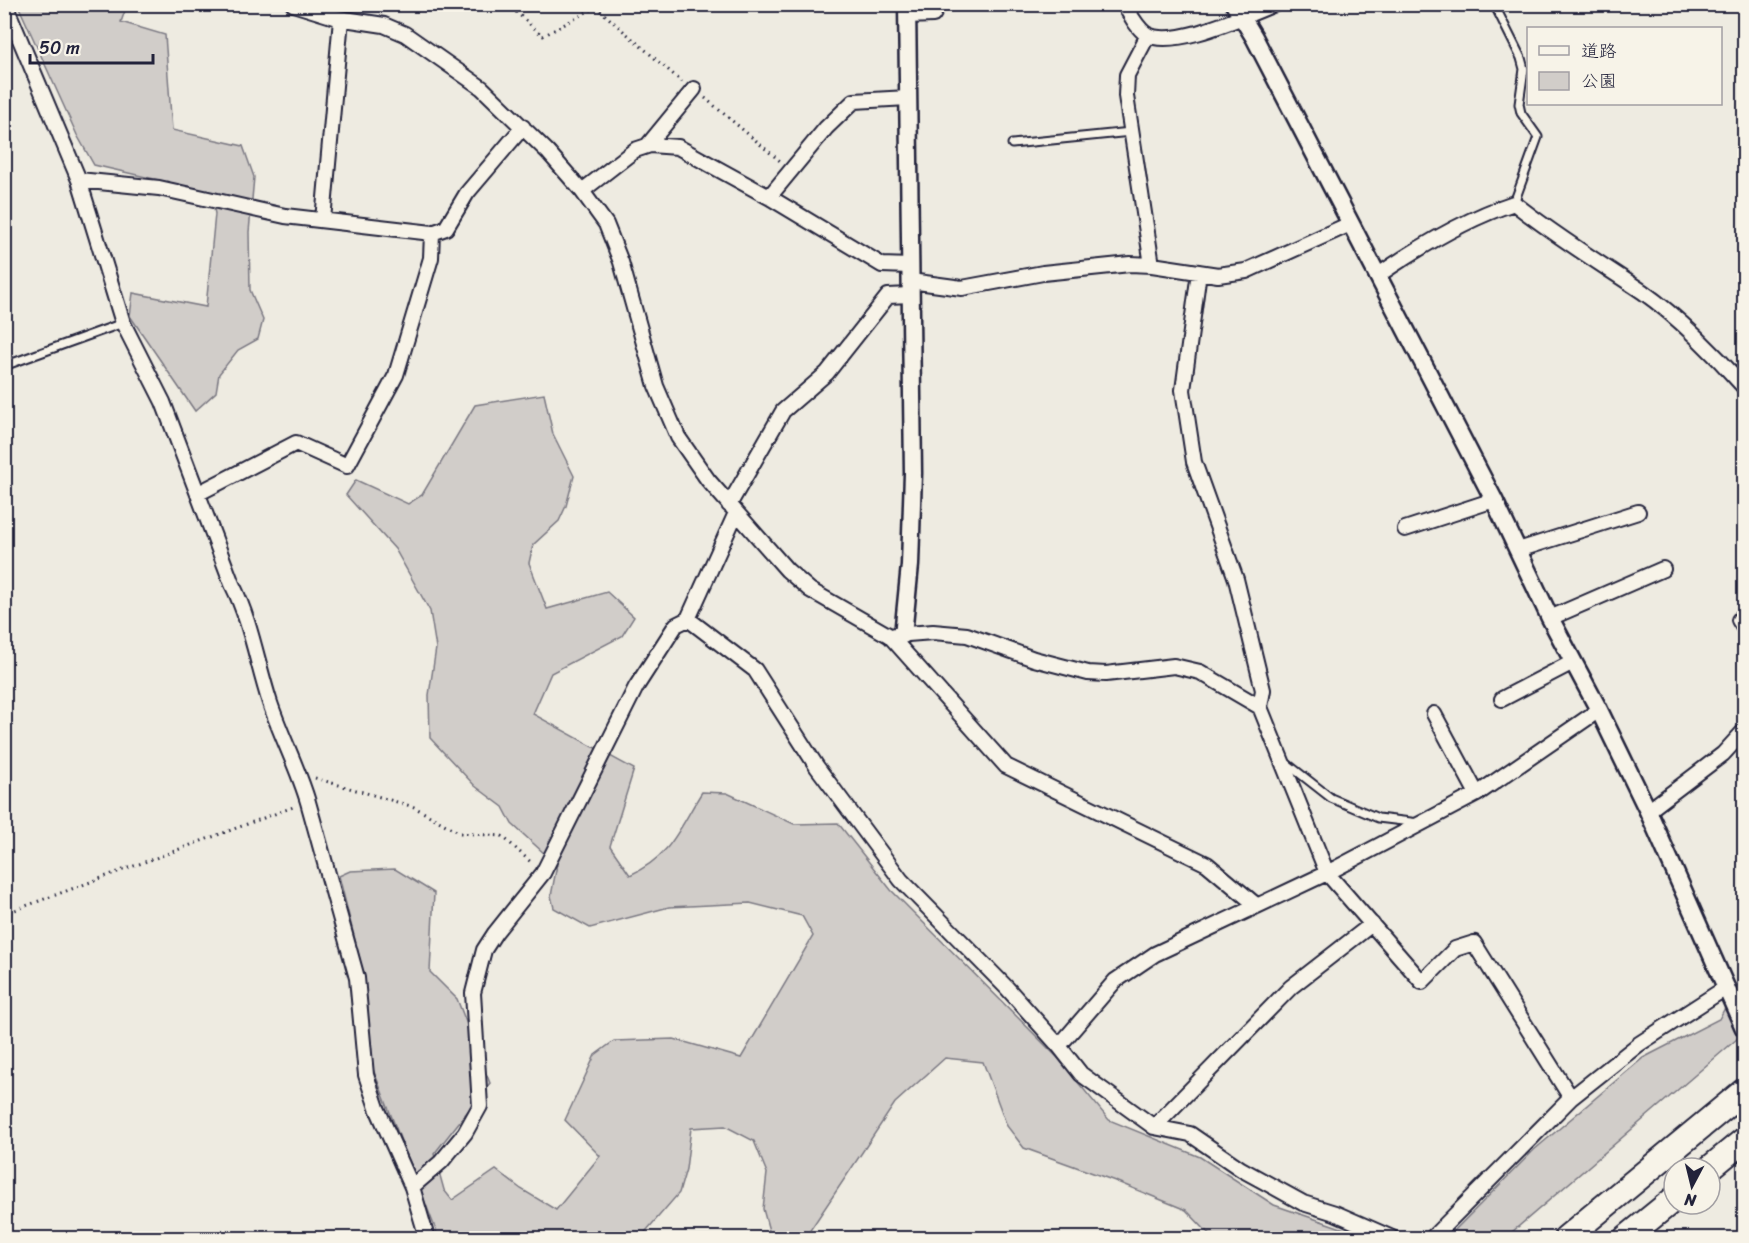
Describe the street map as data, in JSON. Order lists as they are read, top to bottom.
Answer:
{
  "legend": ["道路", "公園"],
  "scale_bar": "50 m",
  "north": "bottom"
}
